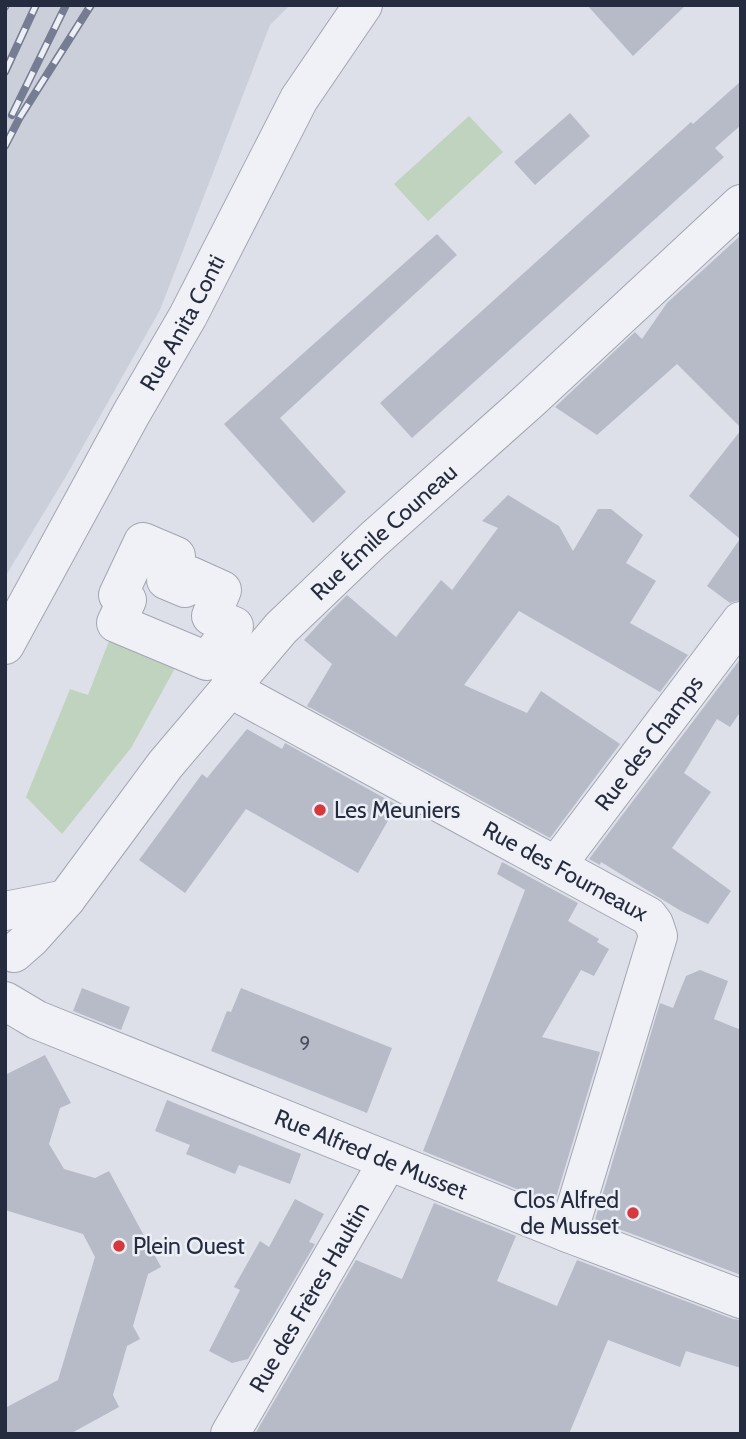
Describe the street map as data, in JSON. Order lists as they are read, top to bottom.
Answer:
{
  "streets": {
    "street": [
      "Rue Anita Conti",
      "Rue Émile Couneau",
      "Rue des Champs",
      "Rue des Fourneaux",
      "Rue Alfred de Musset",
      "Rue des Frères Haultin"
    ]
  },
  "crossings": [
    ["Rue Émile Couneau", "Rue des Fourneaux"],
    ["Rue des Champs", "Rue des Fourneaux"],
    ["Rue des Fourneaux", "Rue Alfred de Musset"],
    ["Rue Alfred de Musset", "Rue des Frères Haultin"]
  ],
  "places": ["Les Meuniers", "Clos Alfred de Musset", "Plein Ouest"],
  "house_numbers": ["9"]
}
